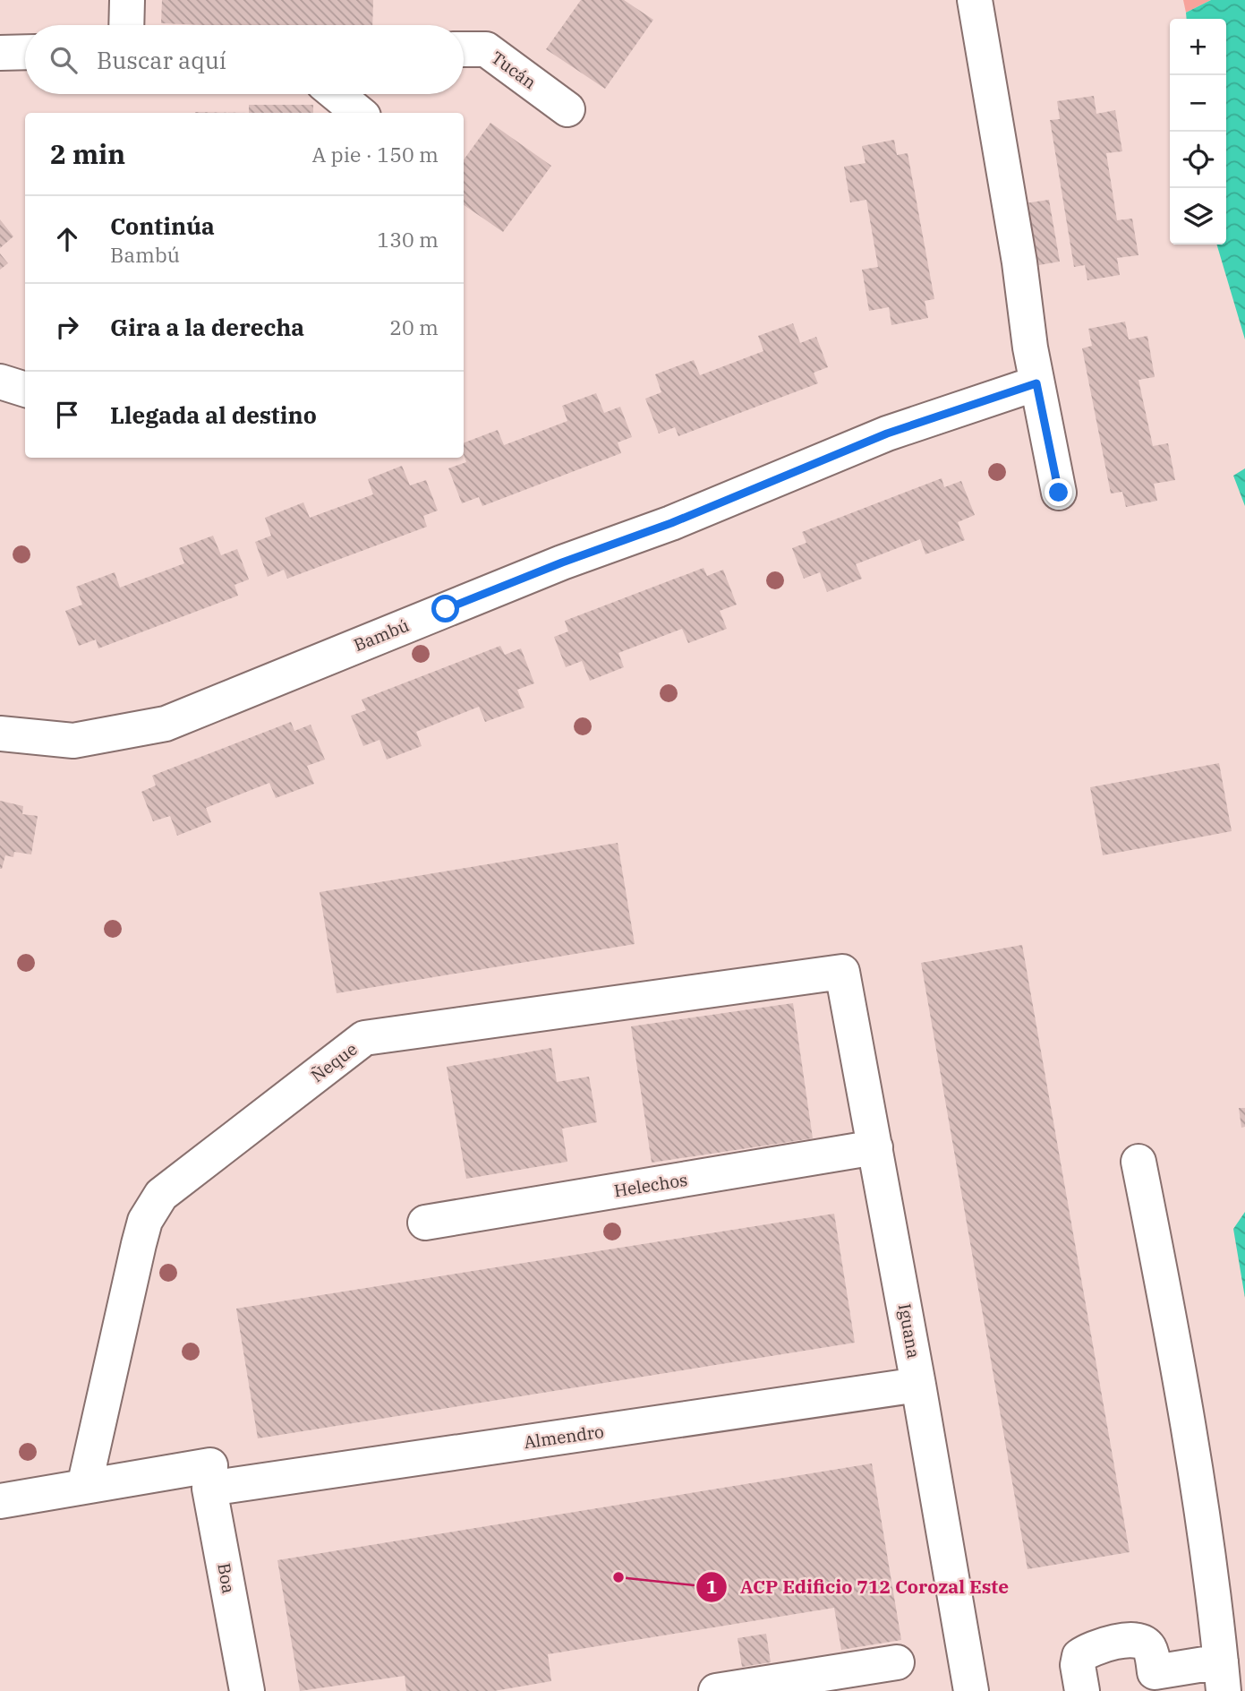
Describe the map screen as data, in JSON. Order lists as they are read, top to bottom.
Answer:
{
  "streets": {
    "lane": [
      "Tucán",
      "Bambú",
      "Ñeque",
      "Helechos",
      "Iguana",
      "Almendro",
      "Boa"
    ]
  },
  "crossings": [
    ["Ñeque", "Iguana"],
    ["Ñeque", "Almendro"],
    ["Helechos", "Iguana"],
    ["Iguana", "Almendro"],
    ["Almendro", "Boa"]
  ],
  "places": ["ACP Edificio 712 Corozal Este"],
  "page": {
    "map_buttons": ["+", "−"],
    "search": "Buscar aquí",
    "heading": ["2 min", "A pie · 150 m"],
    "list": [
      ["Continúa", "Bambú", "130 m"],
      ["Gira a la derecha", "20 m"],
      "Llegada al destino"
    ]
  }
}
